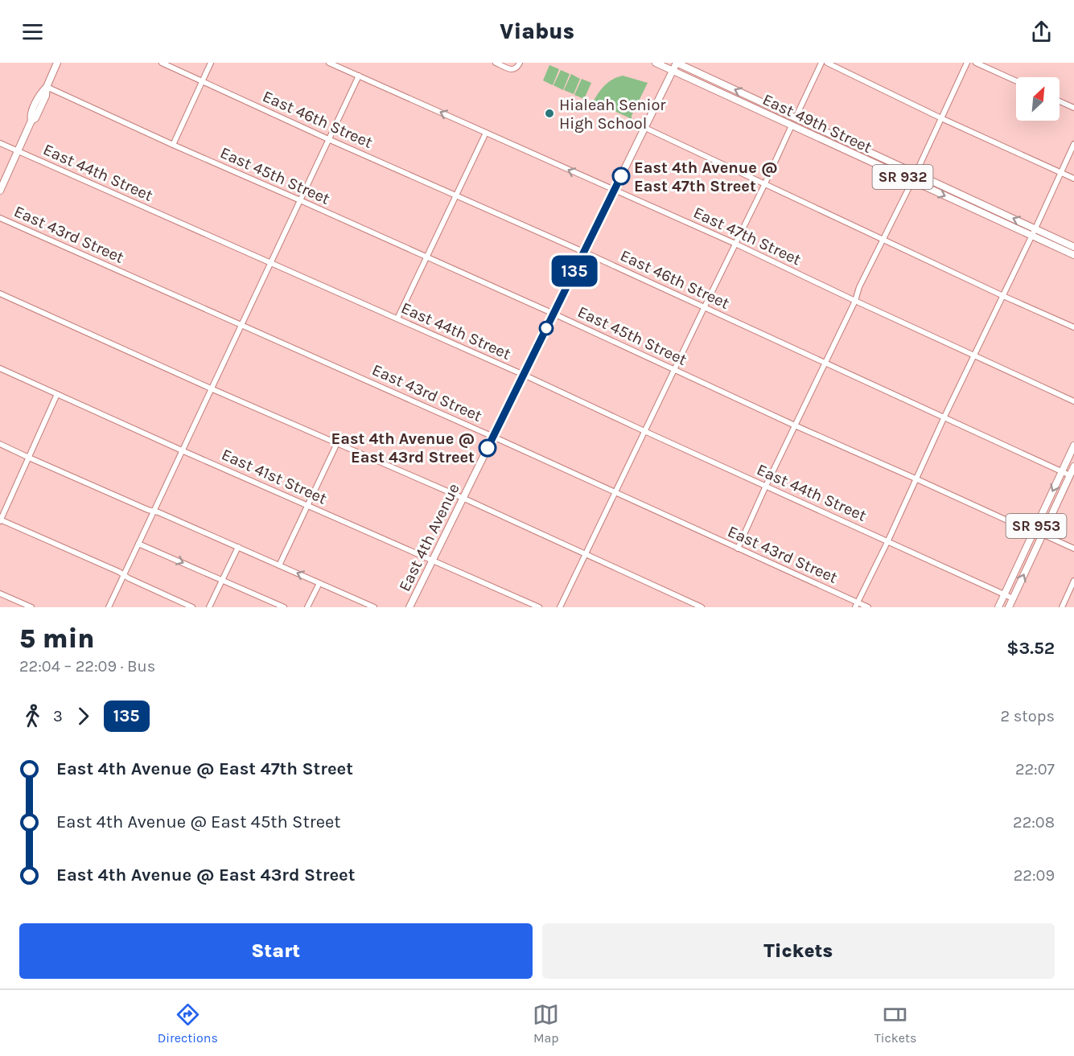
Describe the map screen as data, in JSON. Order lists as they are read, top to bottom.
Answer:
{
  "streets": {
    "main road": [
      "East 49th Street",
      "SR 932",
      "SR 953",
      "East 4th Avenue"
    ],
    "street": [
      "East 46th Street",
      "East 44th Street",
      "East 45th Street",
      "East 43rd Street",
      "East 47th Street",
      "East 41st Street"
    ]
  },
  "crossings": [
    ["East 46th Street", "SR 953"],
    ["East 46th Street", "East 4th Avenue"],
    ["East 49th Street", "East 4th Avenue"],
    ["East 44th Street", "SR 953"],
    ["East 44th Street", "East 4th Avenue"],
    ["East 45th Street", "SR 953"],
    ["East 45th Street", "East 4th Avenue"],
    ["East 43rd Street", "East 4th Avenue"],
    ["East 47th Street", "East 4th Avenue"],
    ["East 41st Street", "East 4th Avenue"]
  ],
  "places": ["Hialeah Senior High School", "East 4th Avenue @ East 47th Street", "East 4th Avenue @ East 43rd Street"],
  "lines": ["bus line 135"],
  "north": "top right",
  "page": {
    "header": "Viabus",
    "on_map": "135",
    "heading": ["5 min", "22:04 – 22:09 · Bus", "$3.52"],
    "legs": ["3", "135", "2 stops"],
    "list": [
      {
        "name": "East 4th Avenue @ East 47th Street",
        "value": "22:07"
      },
      {
        "name": "East 4th Avenue @ East 45th Street",
        "value": "22:08"
      },
      {
        "name": "East 4th Avenue @ East 43rd Street",
        "value": "22:09"
      }
    ],
    "buttons": ["Start", "Tickets"],
    "tabs": ["Directions", "Map", "Tickets"]
  }
}
